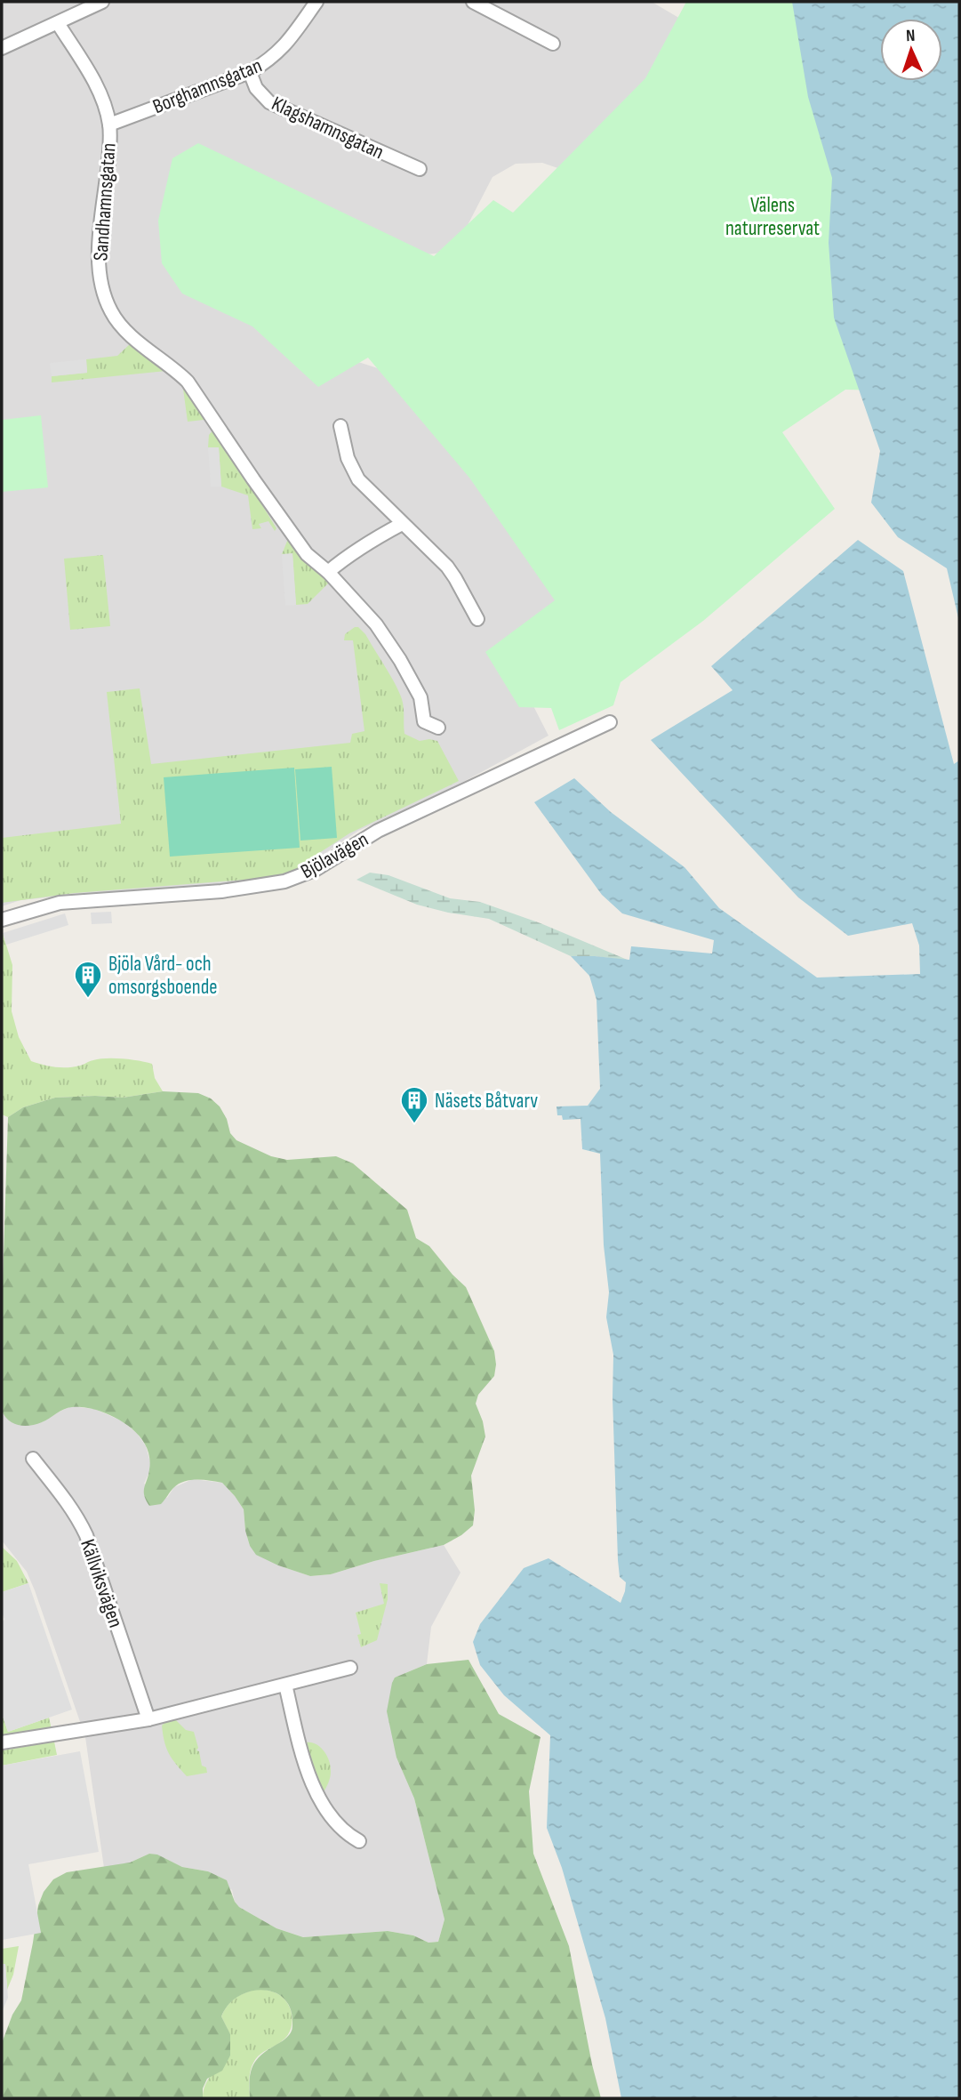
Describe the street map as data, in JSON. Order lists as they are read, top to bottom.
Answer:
{
  "streets": {
    "street": [
      "Borghamnsgatan",
      "Klagshamnsgatan",
      "Sandhamnsgatan",
      "Bjölavägen",
      "Källviksvägen"
    ]
  },
  "crossings": [
    ["Borghamnsgatan", "Klagshamnsgatan"],
    ["Borghamnsgatan", "Sandhamnsgatan"]
  ],
  "parks": ["Välens naturreservat"],
  "places": {
    "building": ["Bjöla Vård- och omsorgsboende", "Näsets Båtvarv"]
  },
  "north": "top"
}
